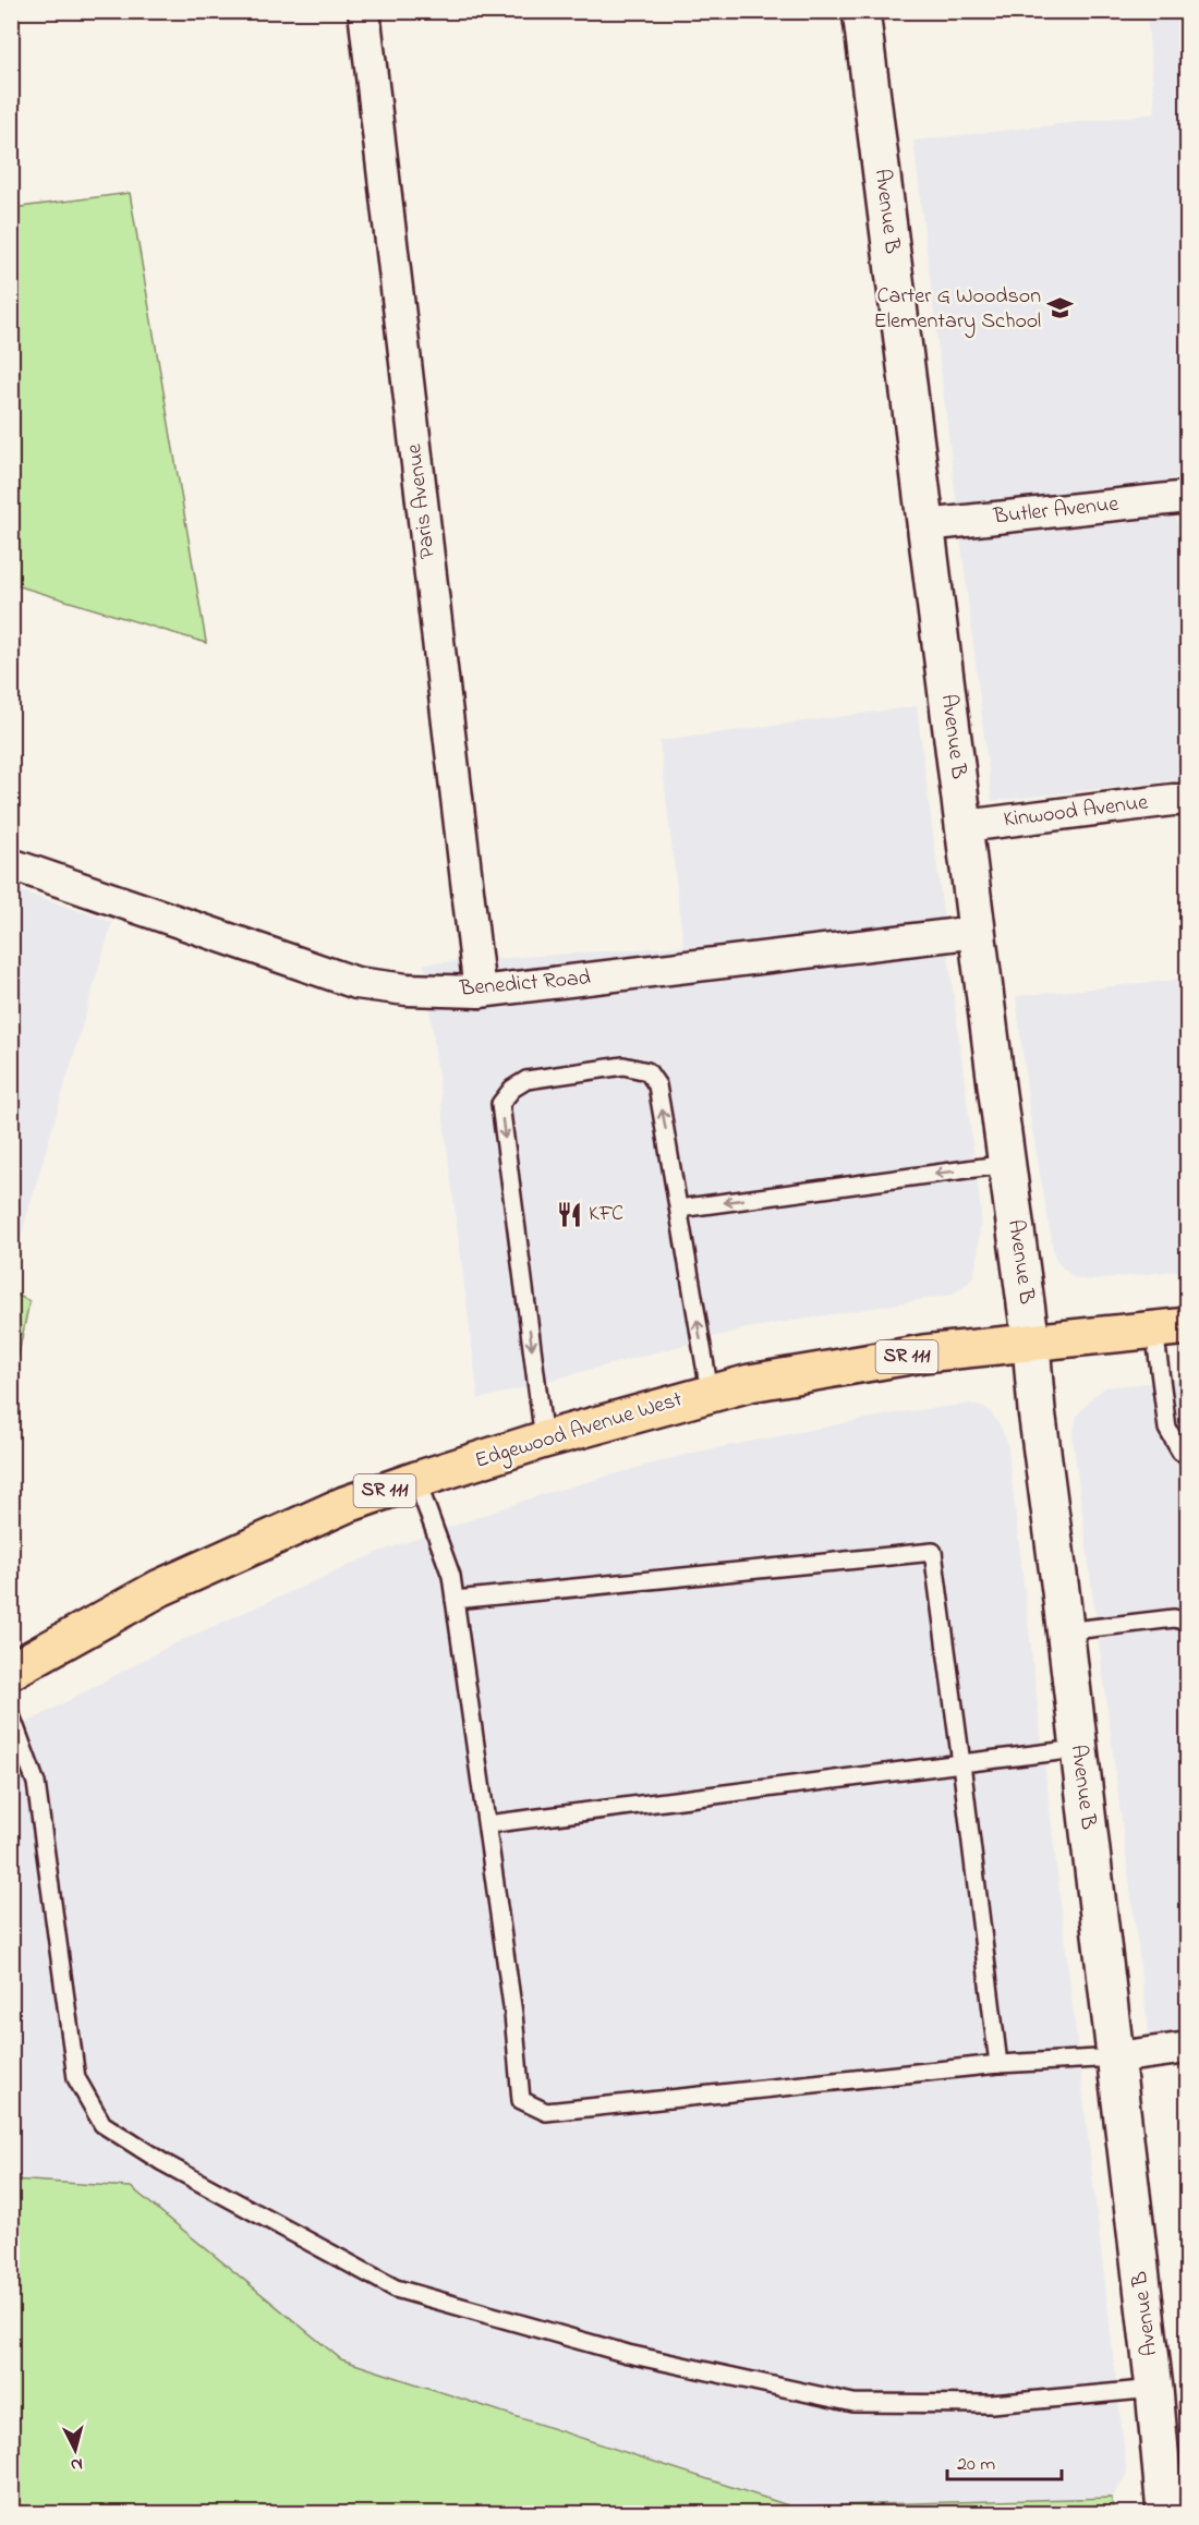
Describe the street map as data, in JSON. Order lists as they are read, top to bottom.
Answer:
{
  "streets": {
    "main road": ["Avenue B", "SR 111", "Edgewood Avenue West"],
    "street": [
      "Paris Avenue",
      "Butler Avenue",
      "Kinwood Avenue",
      "Benedict Road"
    ]
  },
  "crossings": [
    ["Avenue B", "Butler Avenue"],
    ["Avenue B", "Kinwood Avenue"],
    ["Avenue B", "Benedict Road"],
    ["Avenue B", "Edgewood Avenue West"],
    ["Paris Avenue", "Benedict Road"]
  ],
  "places": {
    "school or university": ["Carter G Woodson Elementary School"],
    "restaurant": ["KFC"]
  },
  "scale_bar": "20 m",
  "north": "bottom"
}
